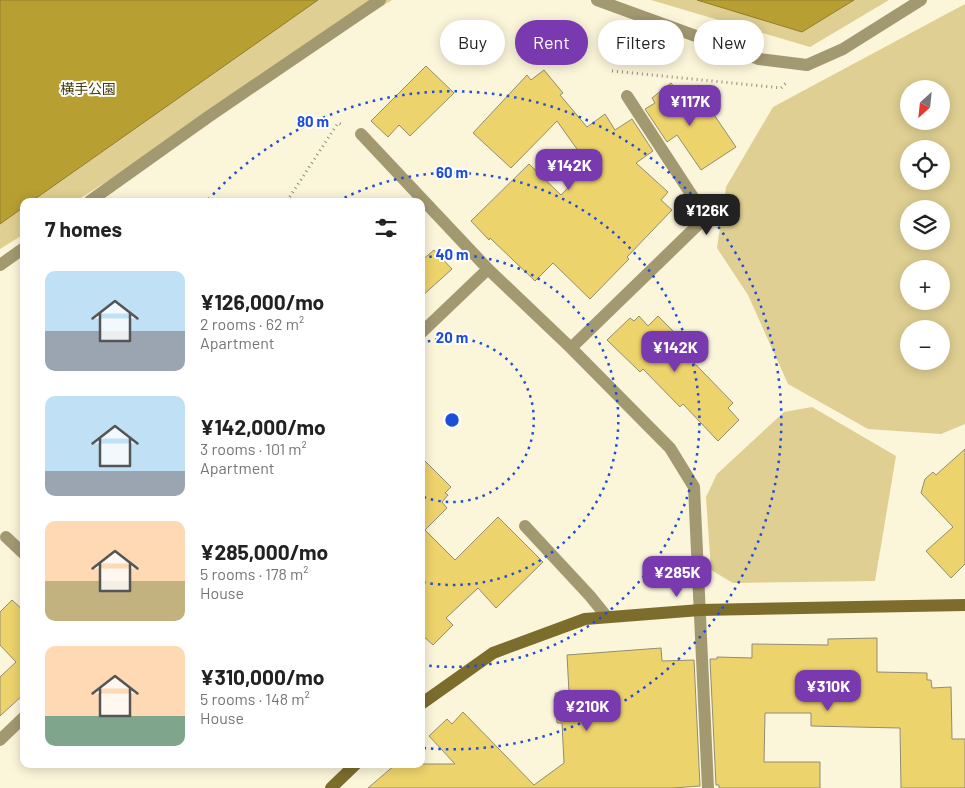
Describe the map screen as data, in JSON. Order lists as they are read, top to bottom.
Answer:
{
  "parks": ["横手公園"],
  "north": "bottom left",
  "page": {
    "chip": [
      "Buy",
      "Rent",
      "Filters",
      "New"
    ],
    "map_buttons": ["+", "−"],
    "price": [
      "¥117K",
      "¥142K",
      "¥126K",
      "¥142K",
      "¥285K",
      "¥310K",
      "¥210K"
    ],
    "heading": "7 homes",
    "list": [
      {
        "name": "¥126,000/mo",
        "note": "2 rooms · 62 m² · Apartment"
      },
      {
        "name": "¥142,000/mo",
        "note": "3 rooms · 101 m² · Apartment"
      },
      {
        "name": "¥285,000/mo",
        "note": "5 rooms · 178 m² · House"
      },
      {
        "name": "¥310,000/mo",
        "note": "5 rooms · 148 m² · House"
      }
    ]
  },
  "rings": [
    "80 m",
    "60 m",
    "40 m",
    "20 m"
  ]
}
